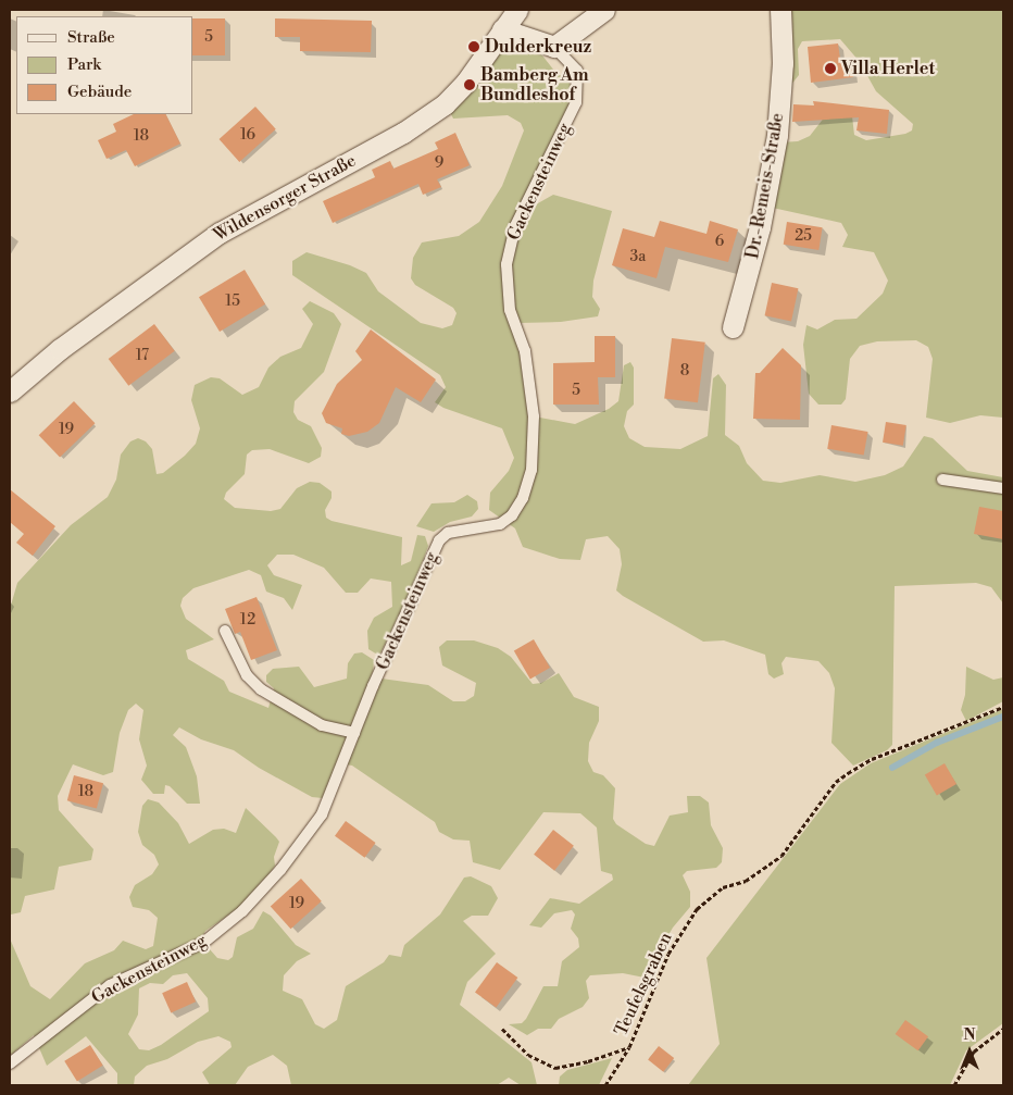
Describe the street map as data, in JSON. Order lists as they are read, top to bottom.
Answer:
{
  "streets": {
    "street": ["Dr.-Remeis-Straße", "Wildensorger Straße"],
    "lane": ["Gackensteinweg"],
    "path": ["Teufelsgraben"]
  },
  "places": ["Dulderkreuz", "Villa Herlet", "Bamberg Am Bundleshof"],
  "house_numbers": [
    "5",
    "16",
    "18",
    "9",
    "25",
    "6",
    "3a",
    "15",
    "17",
    "8",
    "5",
    "19",
    "12",
    "18",
    "19"
  ],
  "legend": ["Straße", "Park", "Gebäude"],
  "north": "top"
}
